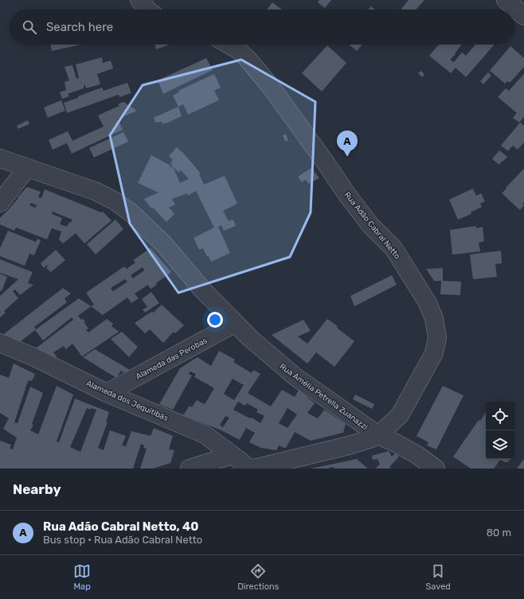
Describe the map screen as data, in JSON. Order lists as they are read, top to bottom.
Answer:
{
  "streets": {
    "street": [
      "Rua Adão Cabral Netto",
      "Alameda das Perobas",
      "Rua Amélia Petrella Zuanazzi",
      "Alameda dos Jequitibás"
    ]
  },
  "crossings": [
    ["Rua Adão Cabral Netto", "Rua Amélia Petrella Zuanazzi"],
    ["Alameda das Perobas", "Rua Amélia Petrella Zuanazzi"],
    ["Alameda das Perobas", "Alameda dos Jequitibás"]
  ],
  "page": {
    "search": "Search here",
    "pins": "A",
    "heading": "Nearby",
    "list": [
      {
        "mark": "A",
        "name": "Rua Adão Cabral Netto, 40",
        "note": "Bus stop · Rua Adão Cabral Netto",
        "value": "80 m"
      }
    ],
    "nav": ["Map", "Directions", "Saved"]
  }
}
